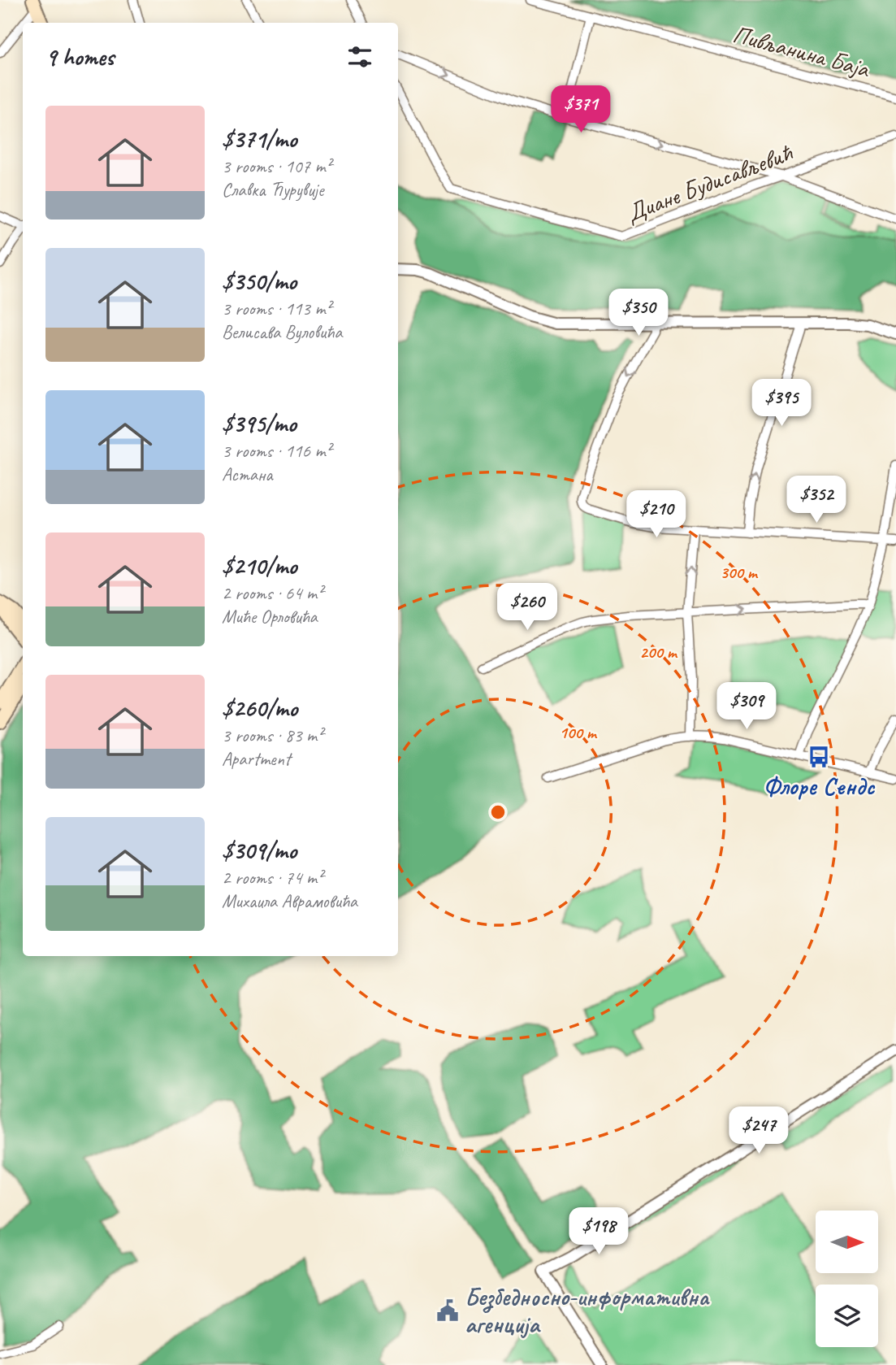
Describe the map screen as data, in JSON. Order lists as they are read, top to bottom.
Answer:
{
  "streets": {
    "street": ["Пивљанина Баја", "Диане Будисављевић"]
  },
  "places": {
    "bus stop": ["Флоре Сендс"],
    "public building": ["Безбедносно-информативна агенција"]
  },
  "north": "right",
  "page": {
    "heading": "9 homes",
    "price": [
      "$371",
      "$350",
      "$395",
      "$352",
      "$210",
      "$260",
      "$309",
      "$247",
      "$198"
    ],
    "list": [
      {
        "name": "$371/mo",
        "note": "3 rooms · 107 m² · Славка Ћурувије"
      },
      {
        "name": "$350/mo",
        "note": "3 rooms · 113 m² · Велисава Вуловића"
      },
      {
        "name": "$395/mo",
        "note": "3 rooms · 116 m² · Астана"
      },
      {
        "name": "$210/mo",
        "note": "2 rooms · 64 m² · Миће Орловића"
      },
      {
        "name": "$260/mo",
        "note": "3 rooms · 83 m² · Apartment"
      },
      {
        "name": "$309/mo",
        "note": "2 rooms · 74 m² · Михаила Аврамовића"
      }
    ]
  },
  "rings": ["300 m", "200 m", "100 m"]
}
